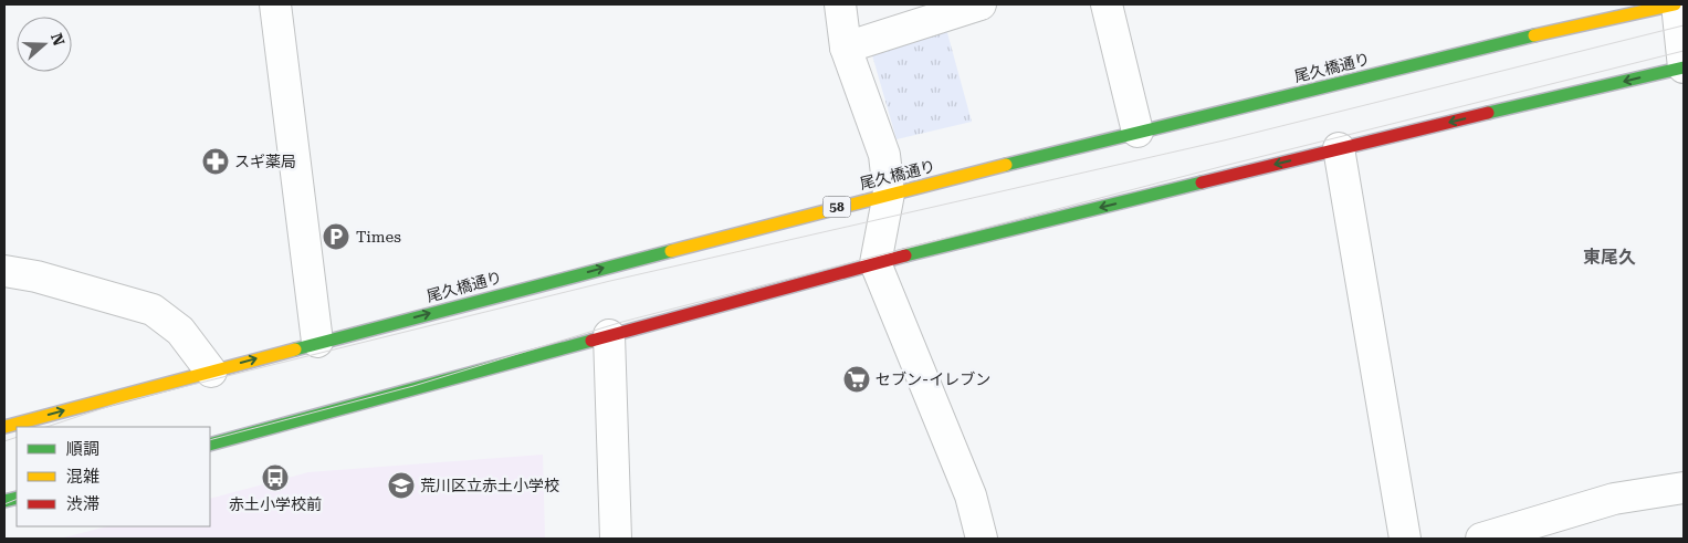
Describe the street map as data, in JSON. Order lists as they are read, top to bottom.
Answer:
{
  "streets": {
    "main road": ["尾久橋通り", "58"]
  },
  "districts": ["東尾久"],
  "places": {
    "pharmacy": ["スギ薬局"],
    "parking": ["Times"],
    "supermarket": ["セブン-イレブン"],
    "bus stop": ["赤土小学校前"],
    "school or university": ["荒川区立赤土小学校"]
  },
  "legend": ["順調", "混雑", "渋滞"],
  "north": "right"
}
